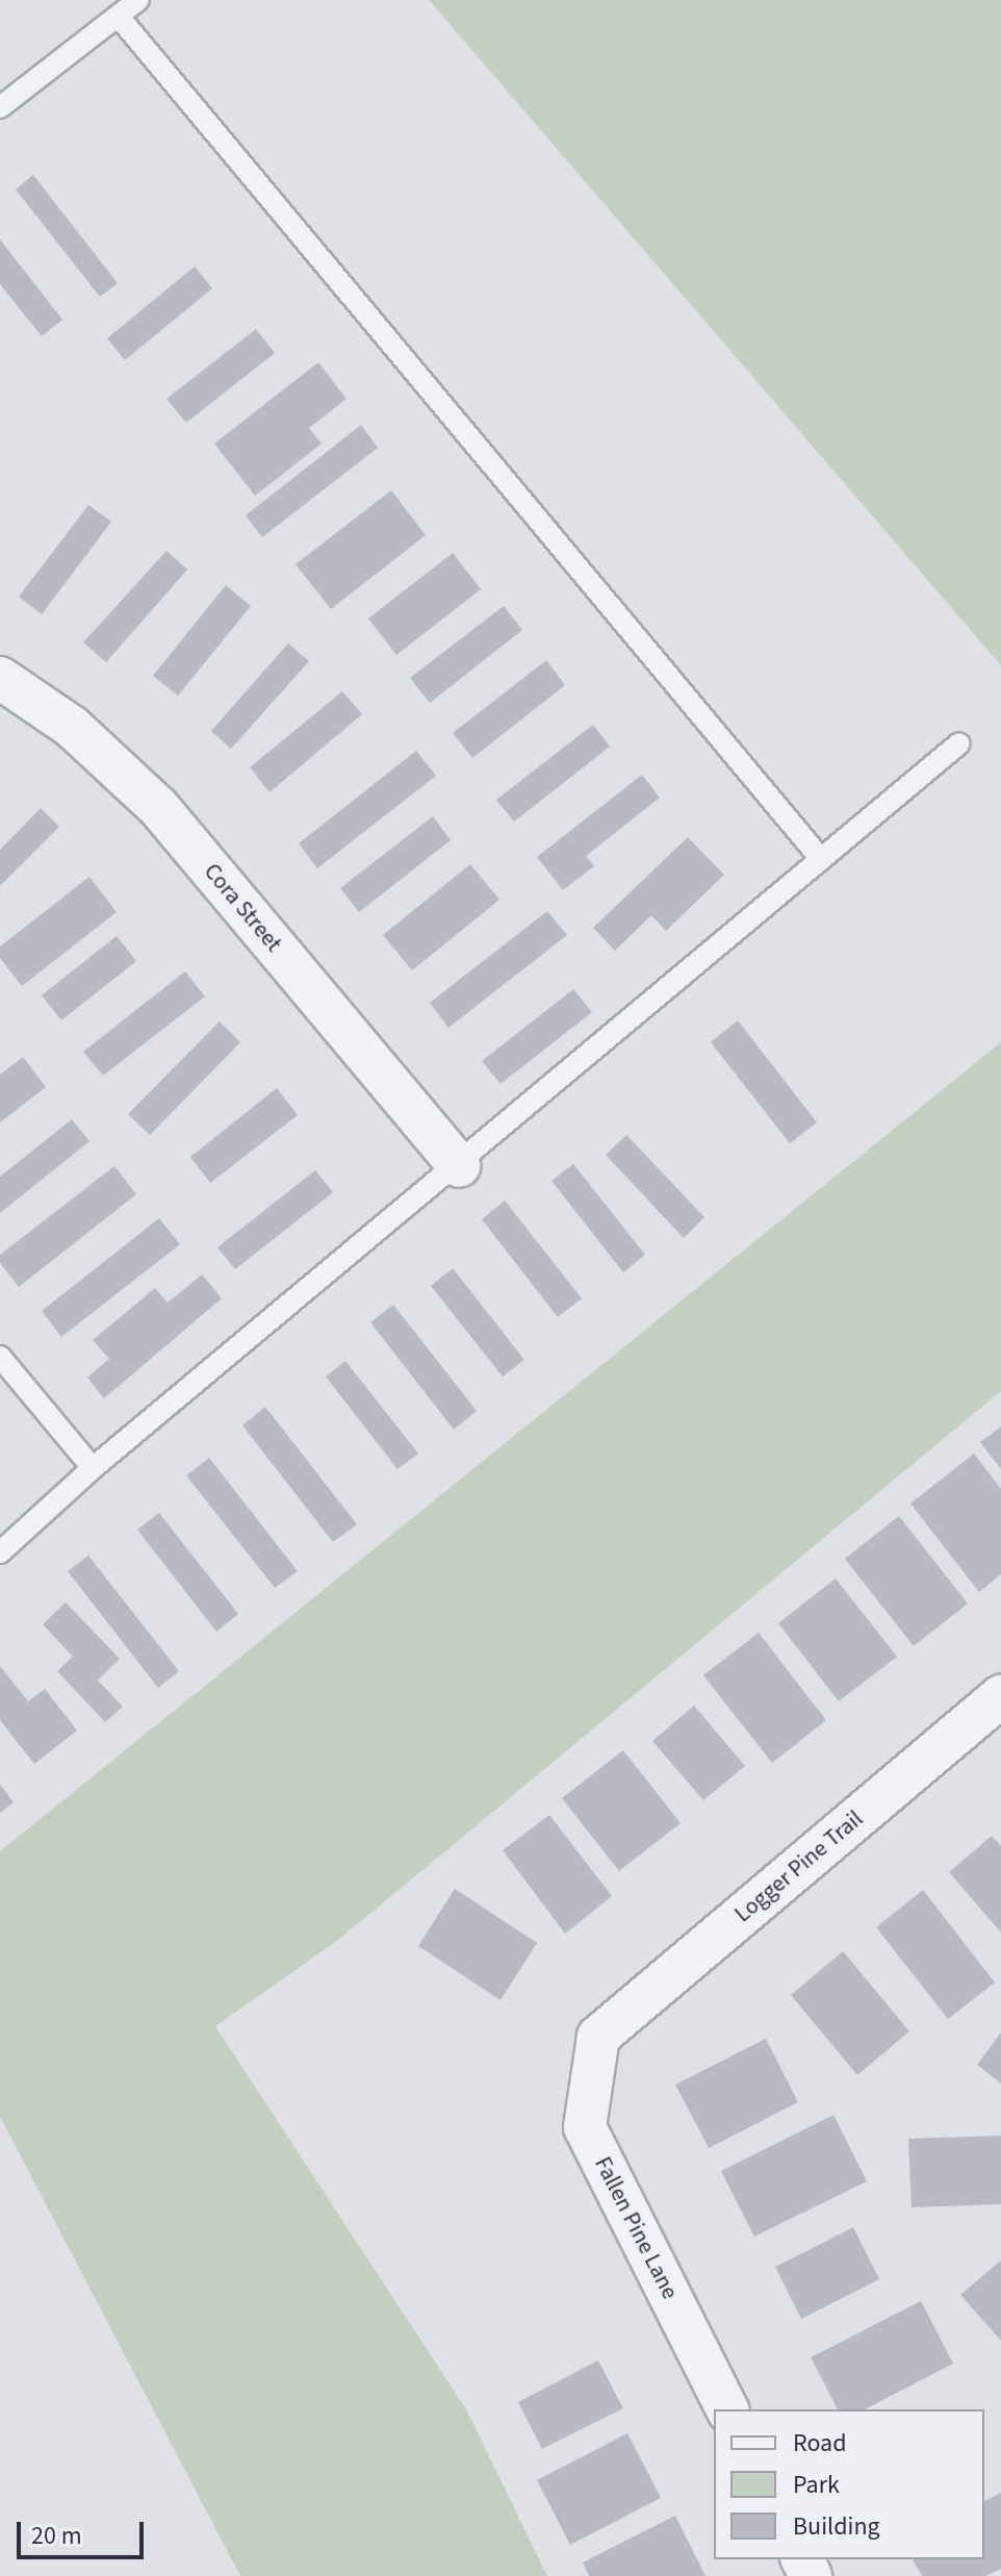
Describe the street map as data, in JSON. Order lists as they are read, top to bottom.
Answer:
{
  "streets": {
    "street": ["Cora Street", "Logger Pine Trail", "Fallen Pine Lane"]
  },
  "crossings": [
    ["Logger Pine Trail", "Fallen Pine Lane"]
  ],
  "legend": ["Road", "Park", "Building"],
  "scale_bar": "20 m"
}
